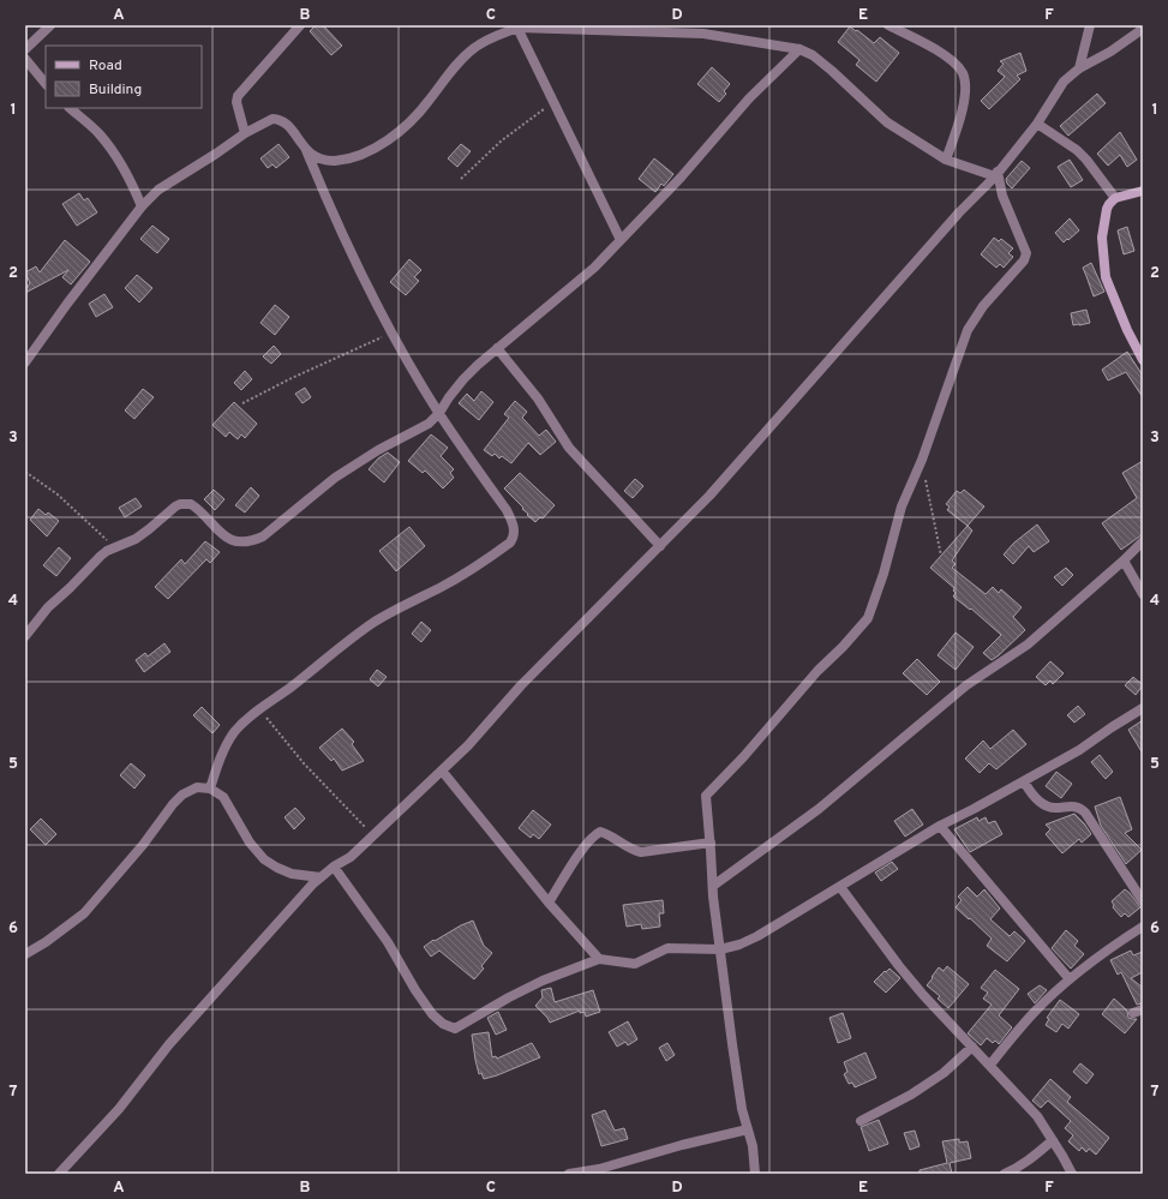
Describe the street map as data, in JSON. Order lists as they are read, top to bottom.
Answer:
{
  "legend": ["Road", "Building"],
  "grid": {
    "columns": [
      "A",
      "B",
      "C",
      "D",
      "E",
      "F"
    ],
    "rows": [
      "1",
      "2",
      "3",
      "4",
      "5",
      "6",
      "7"
    ]
  }
}
